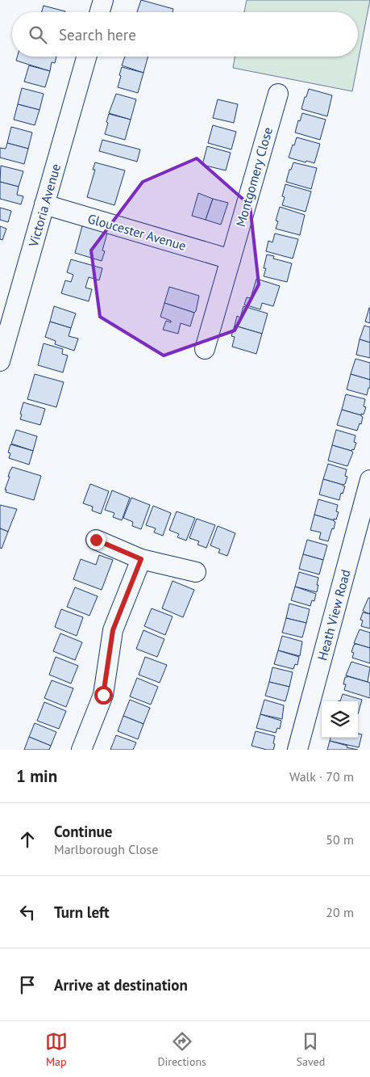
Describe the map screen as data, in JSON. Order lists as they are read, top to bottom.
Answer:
{
  "streets": {
    "street": [
      "Montgomery Close",
      "Victoria Avenue",
      "Gloucester Avenue",
      "Heath View Road"
    ]
  },
  "crossings": [
    ["Montgomery Close", "Gloucester Avenue"],
    ["Victoria Avenue", "Gloucester Avenue"]
  ],
  "page": {
    "search": "Search here",
    "heading": ["1 min", "Walk · 70 m"],
    "list": [
      ["Continue", "Marlborough Close", "50 m"],
      ["Turn left", "20 m"],
      "Arrive at destination"
    ],
    "nav": ["Map", "Directions", "Saved"]
  }
}
